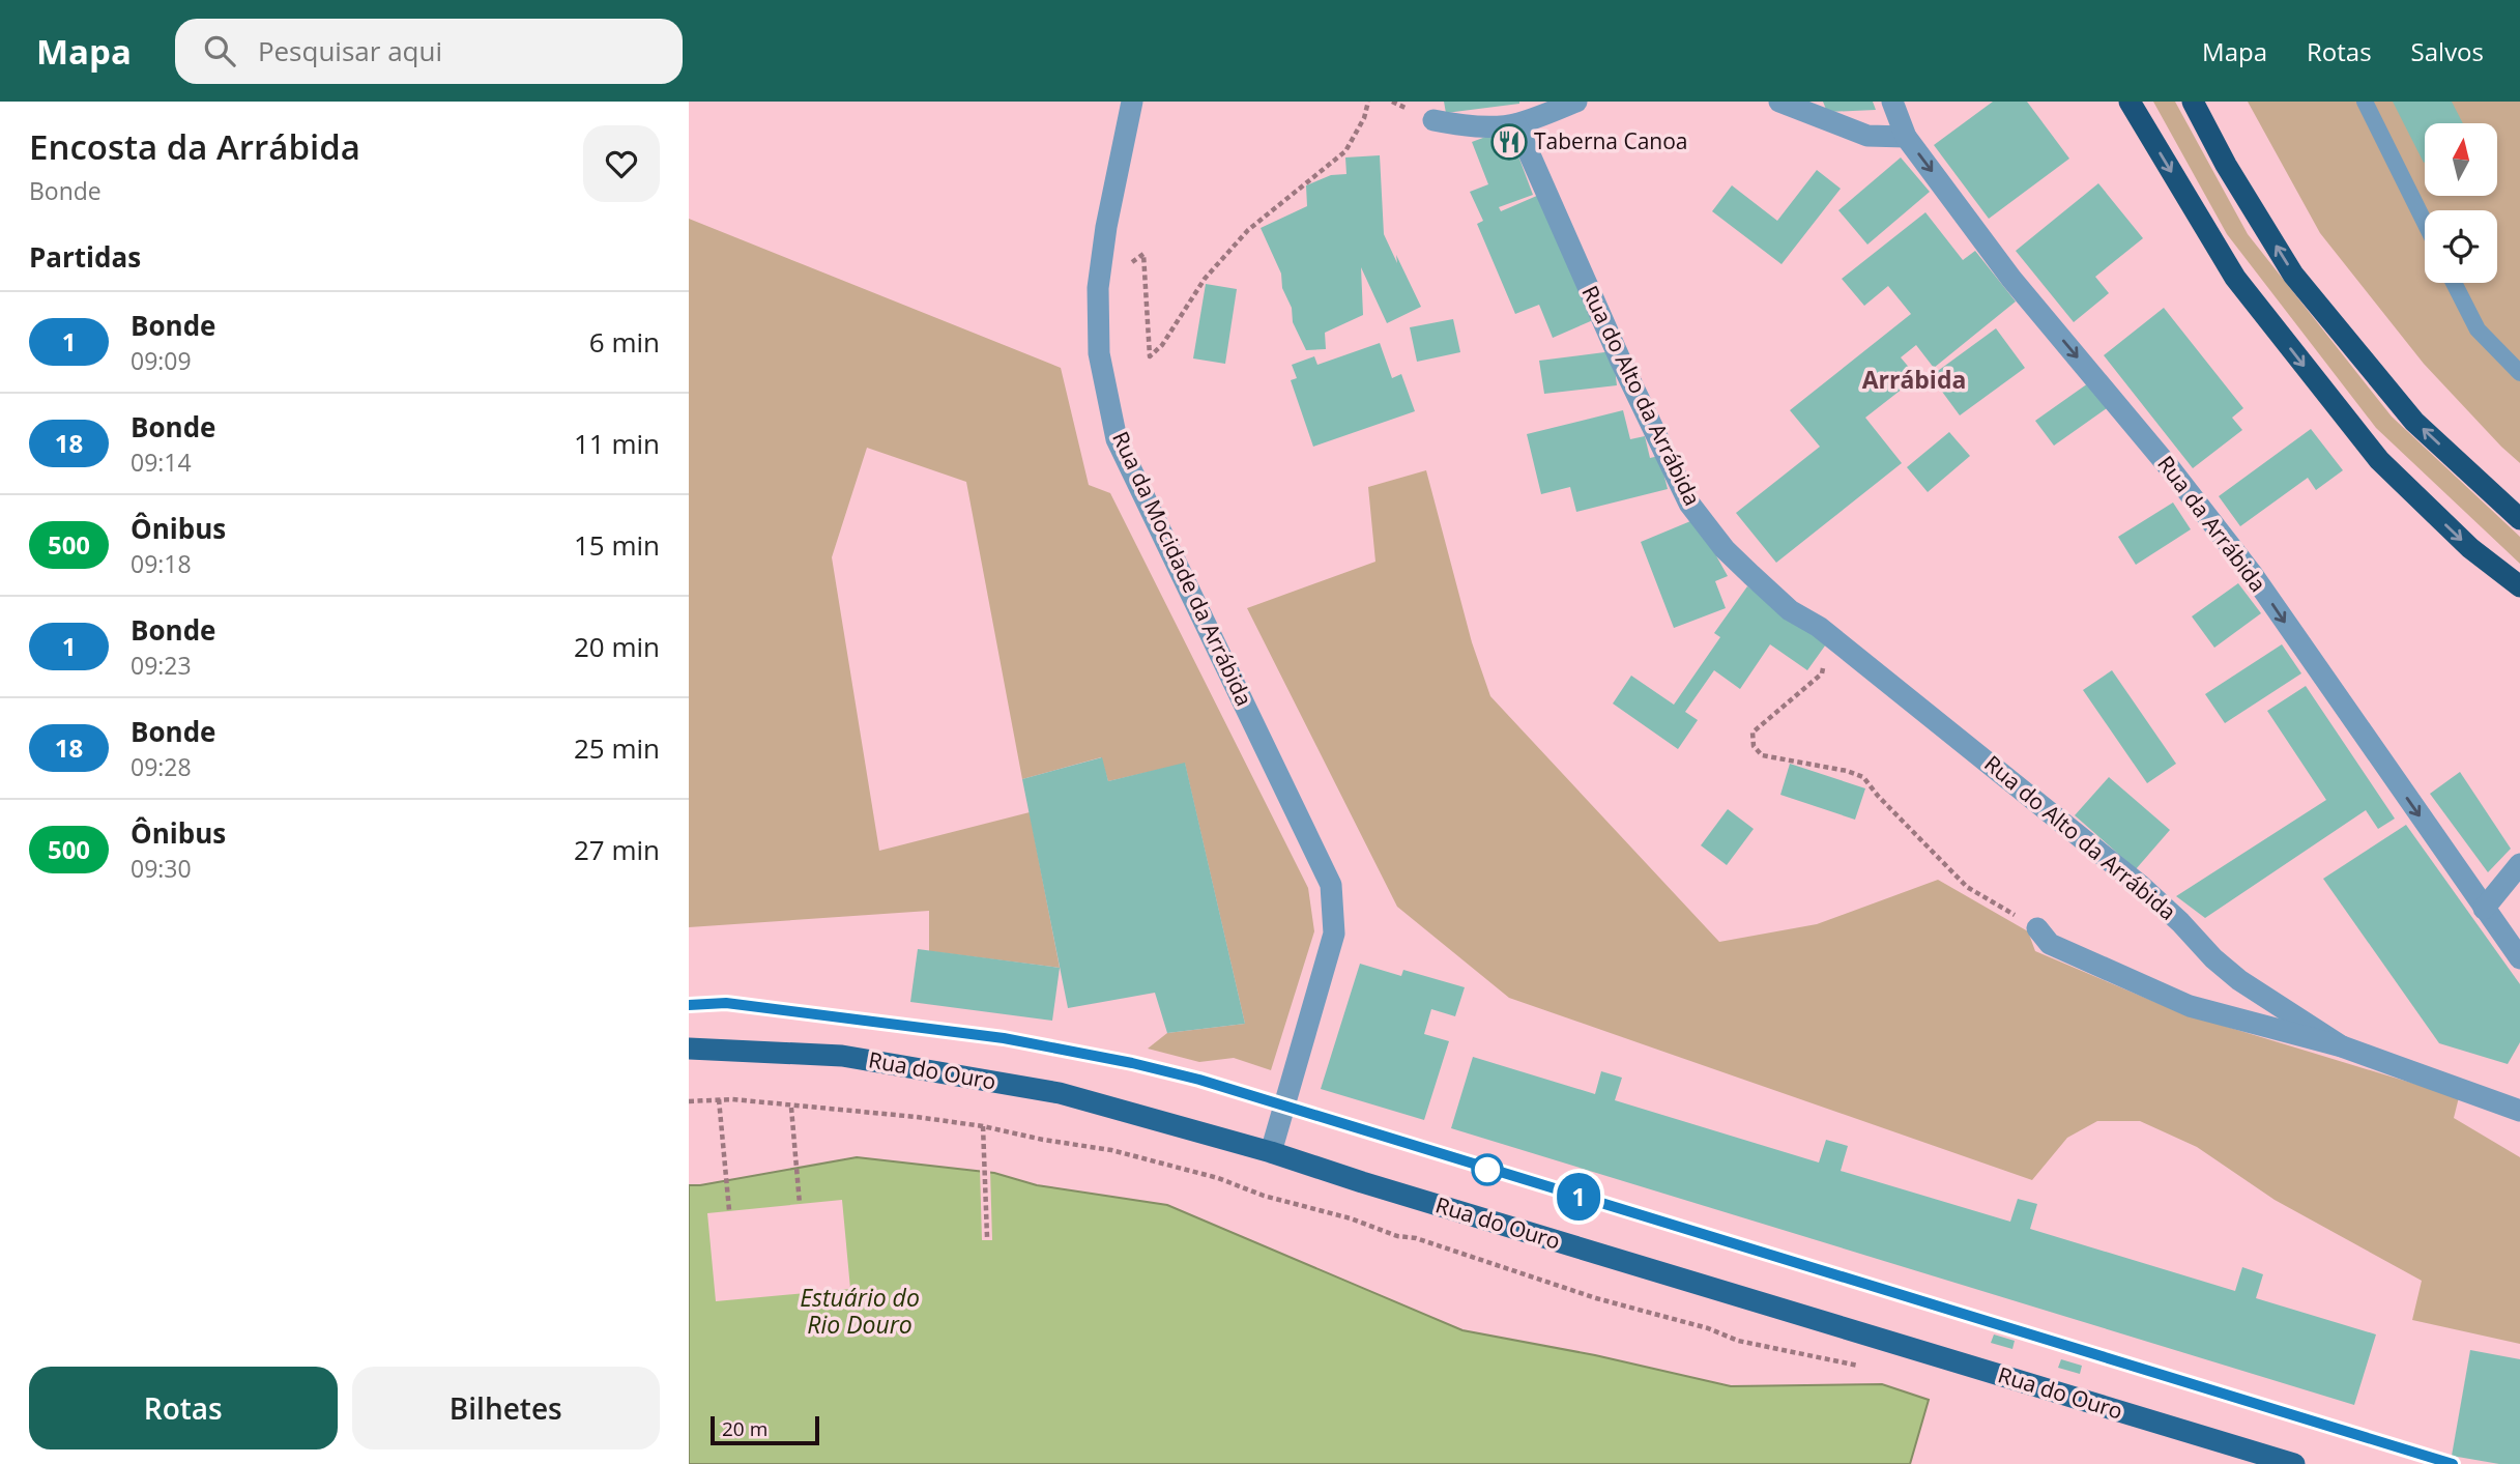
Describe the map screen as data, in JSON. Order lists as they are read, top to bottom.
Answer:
{
  "streets": {
    "main road": ["Rua do Ouro"],
    "street": ["Rua do Alto da Arrábida", "Rua da Arrábida", "Rua da Mocidade da Arrábida"]
  },
  "crossings": [
    ["Rua da Mocidade da Arrábida", "Rua do Ouro"]
  ],
  "one_way": ["Rua da Arrábida"],
  "districts": ["Arrábida"],
  "water": ["Estuário do Rio Douro"],
  "places": {
    "restaurant": ["Taberna Canoa"]
  },
  "lines": ["tram line 1"],
  "scale_bar": "20 m",
  "north": "top",
  "page": {
    "header": "Mapa",
    "search": "Pesquisar aqui",
    "nav": ["Mapa", "Rotas", "Salvos"],
    "heading": [
      ["Encosta da Arrábida", "Bonde"],
      "Partidas"
    ],
    "on_map": "1",
    "list": [
      {
        "mark": "1",
        "name": "Bonde",
        "note": "09:09",
        "value": "6 min"
      },
      {
        "mark": "18",
        "name": "Bonde",
        "note": "09:14",
        "value": "11 min"
      },
      {
        "mark": "500",
        "name": "Ônibus",
        "note": "09:18",
        "value": "15 min"
      },
      {
        "mark": "1",
        "name": "Bonde",
        "note": "09:23",
        "value": "20 min"
      },
      {
        "mark": "18",
        "name": "Bonde",
        "note": "09:28",
        "value": "25 min"
      },
      {
        "mark": "500",
        "name": "Ônibus",
        "note": "09:30",
        "value": "27 min"
      }
    ],
    "buttons": ["Rotas", "Bilhetes"],
    "scale": "20 m"
  }
}
